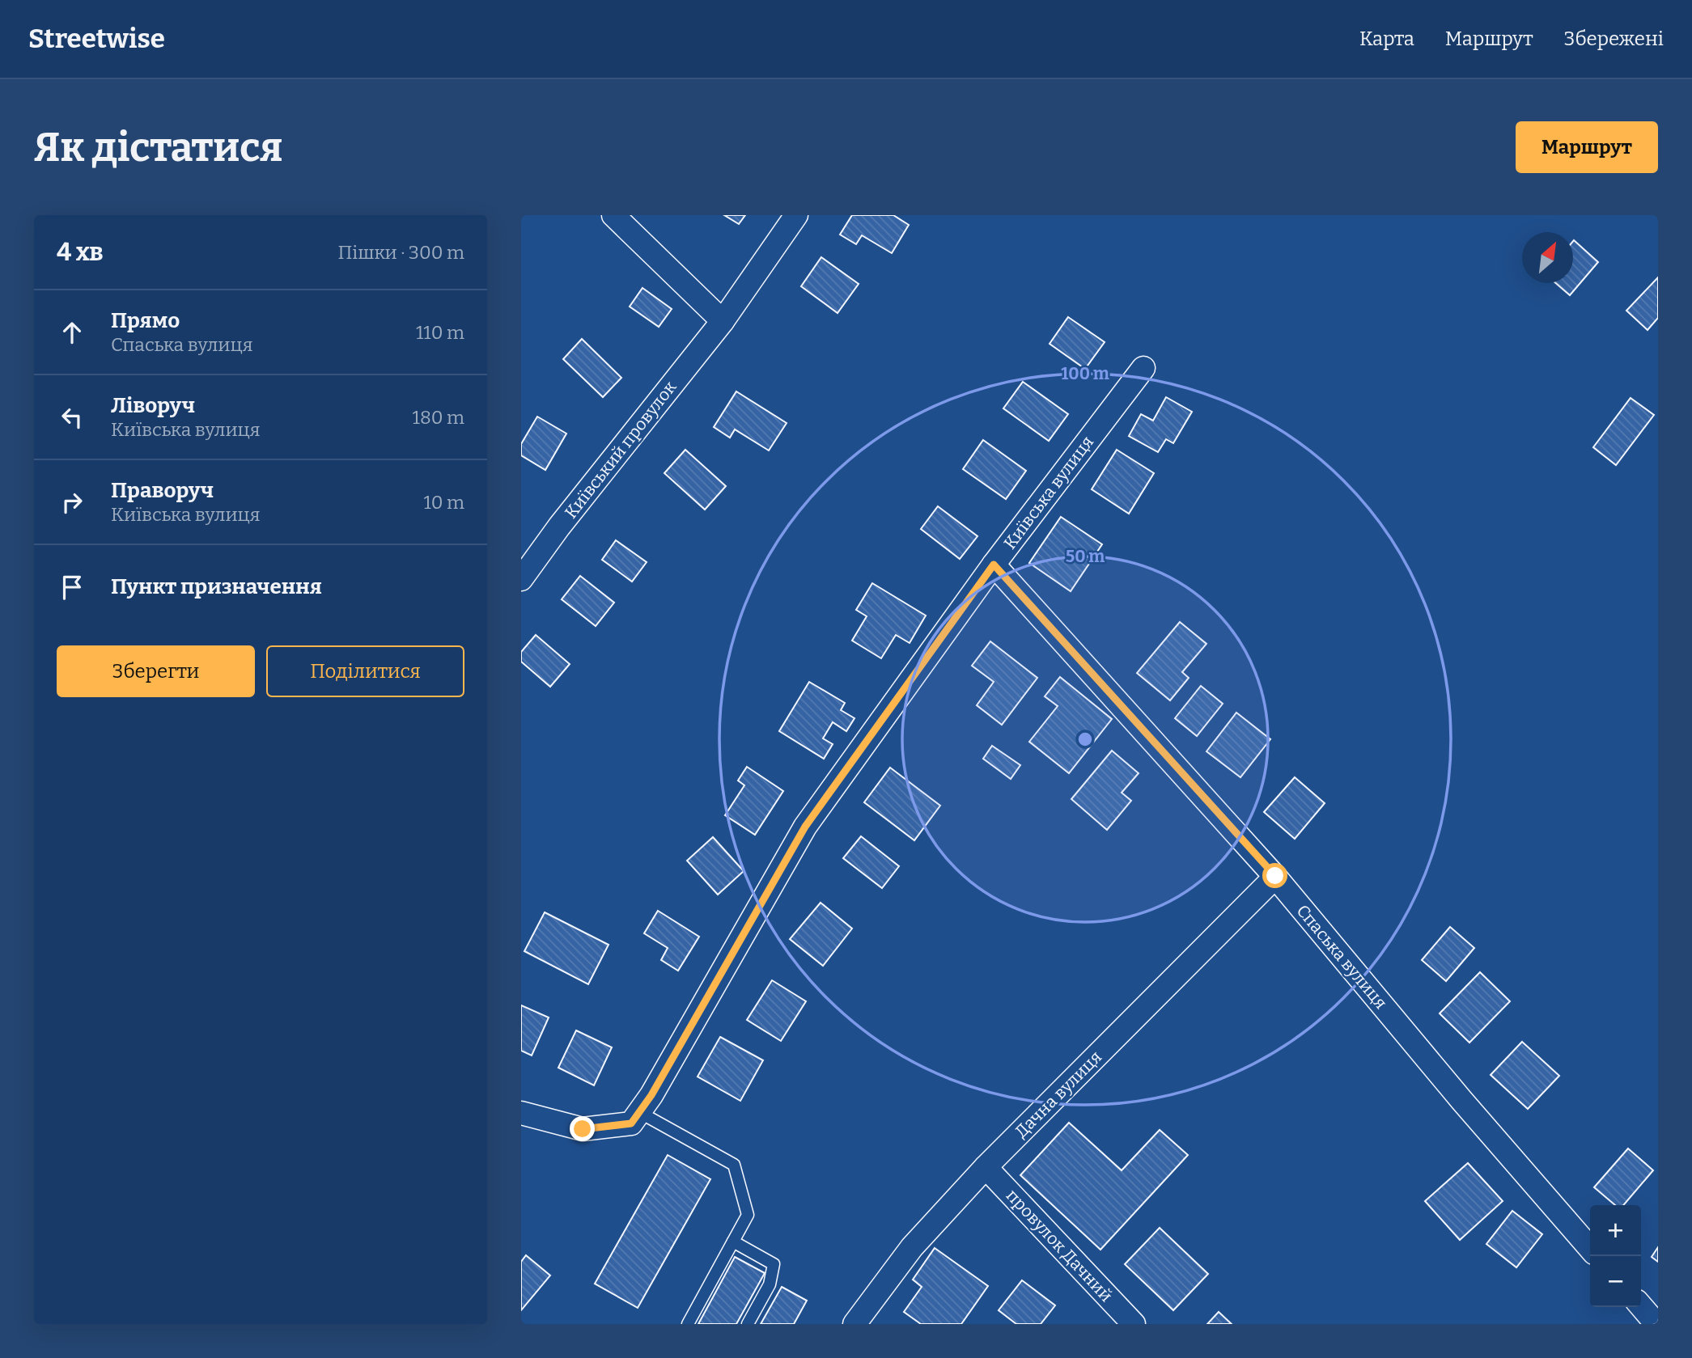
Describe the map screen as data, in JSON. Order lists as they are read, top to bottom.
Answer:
{
  "streets": {
    "street": [
      "Київський провулок",
      "Київська вулиця",
      "Спаська вулиця",
      "Дачна вулиця",
      "провулок Дачний"
    ]
  },
  "crossings": [
    ["Київська вулиця", "Спаська вулиця"],
    ["Спаська вулиця", "Дачна вулиця"],
    ["Дачна вулиця", "провулок Дачний"]
  ],
  "north": "top right",
  "page": {
    "header": "Streetwise",
    "nav": ["Карта", "Маршрут", "Збережені"],
    "buttons": [
      "Маршрут",
      ["Зберегти", "Поділитися"]
    ],
    "title": "Як дістатися",
    "heading": ["4 хв", "Пішки · 300 m"],
    "list": [
      ["Прямо", "Спаська вулиця", "110 m"],
      ["Ліворуч", "Київська вулиця", "180 m"],
      ["Праворуч", "Київська вулиця", "10 m"],
      "Пункт призначення"
    ],
    "map_buttons": ["+", "−"]
  },
  "rings": ["100 m", "50 m"]
}
